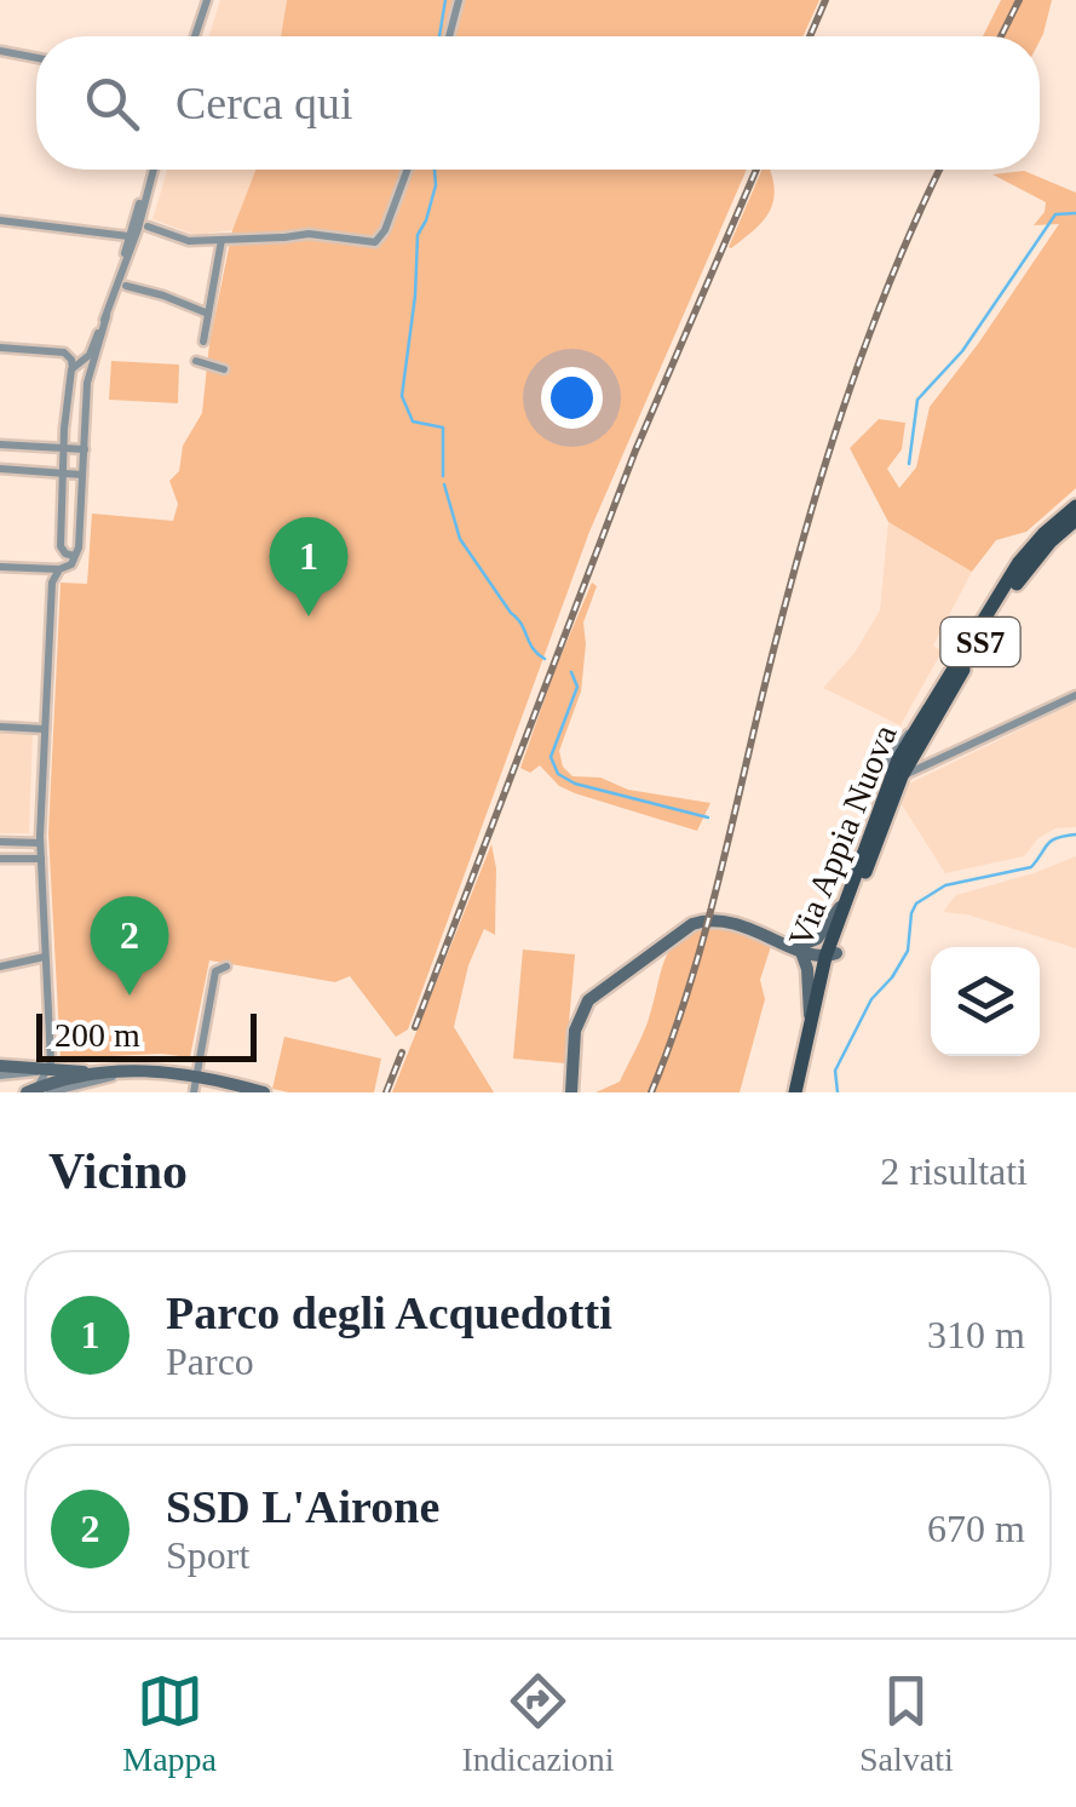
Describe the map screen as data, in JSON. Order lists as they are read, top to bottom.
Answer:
{
  "streets": {
    "main road": ["SS7", "Via Appia Nuova"]
  },
  "scale_bar": "200 m",
  "page": {
    "search": "Cerca qui",
    "pins": ["1", "2"],
    "scale": "200 m",
    "heading": ["Vicino", "2 risultati"],
    "list": [
      {
        "mark": "1",
        "name": "Parco degli Acquedotti",
        "note": "Parco",
        "value": "310 m"
      },
      {
        "mark": "2",
        "name": "SSD L'Airone",
        "note": "Sport",
        "value": "670 m"
      }
    ],
    "nav": ["Mappa", "Indicazioni", "Salvati"]
  }
}
